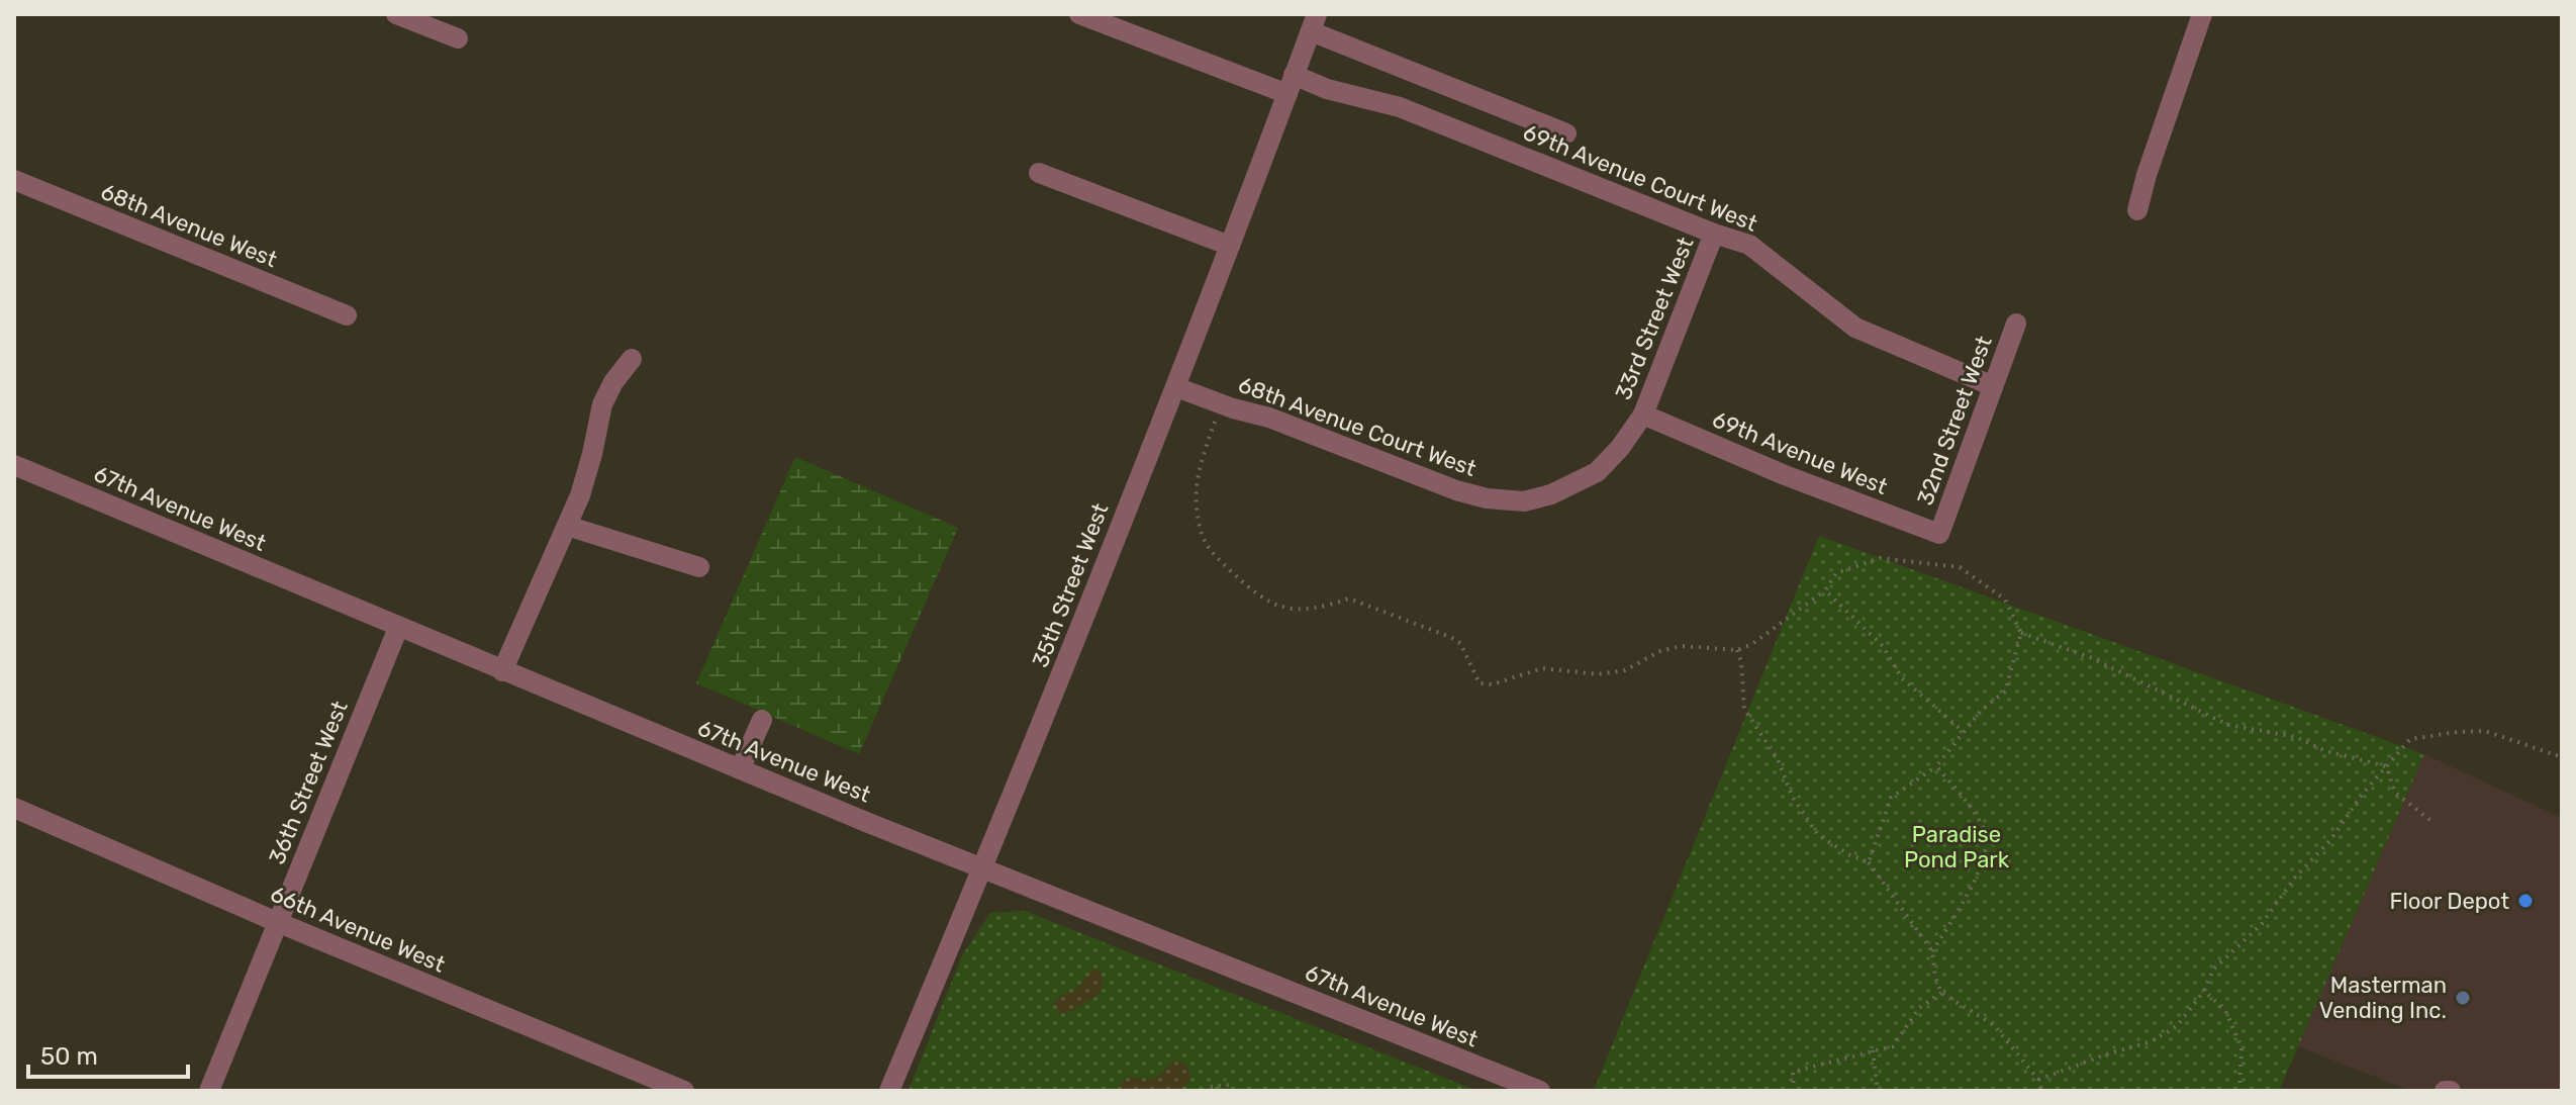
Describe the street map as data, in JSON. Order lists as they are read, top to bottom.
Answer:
{
  "streets": {
    "street": [
      "69th Avenue Court West",
      "68th Avenue West",
      "33rd Street West",
      "32nd Street West",
      "68th Avenue Court West",
      "69th Avenue West",
      "67th Avenue West",
      "35th Street West",
      "36th Street West",
      "66th Avenue West"
    ]
  },
  "crossings": [
    ["69th Avenue Court West", "33rd Street West"],
    ["69th Avenue Court West", "32nd Street West"],
    ["69th Avenue Court West", "35th Street West"],
    ["33rd Street West", "68th Avenue Court West"],
    ["33rd Street West", "69th Avenue West"],
    ["32nd Street West", "69th Avenue West"],
    ["68th Avenue Court West", "35th Street West"],
    ["67th Avenue West", "35th Street West"],
    ["67th Avenue West", "36th Street West"],
    ["36th Street West", "66th Avenue West"]
  ],
  "parks": ["Paradise Pond Park"],
  "places": ["Floor Depot", "Masterman Vending Inc."],
  "scale_bar": "50 m"
}
